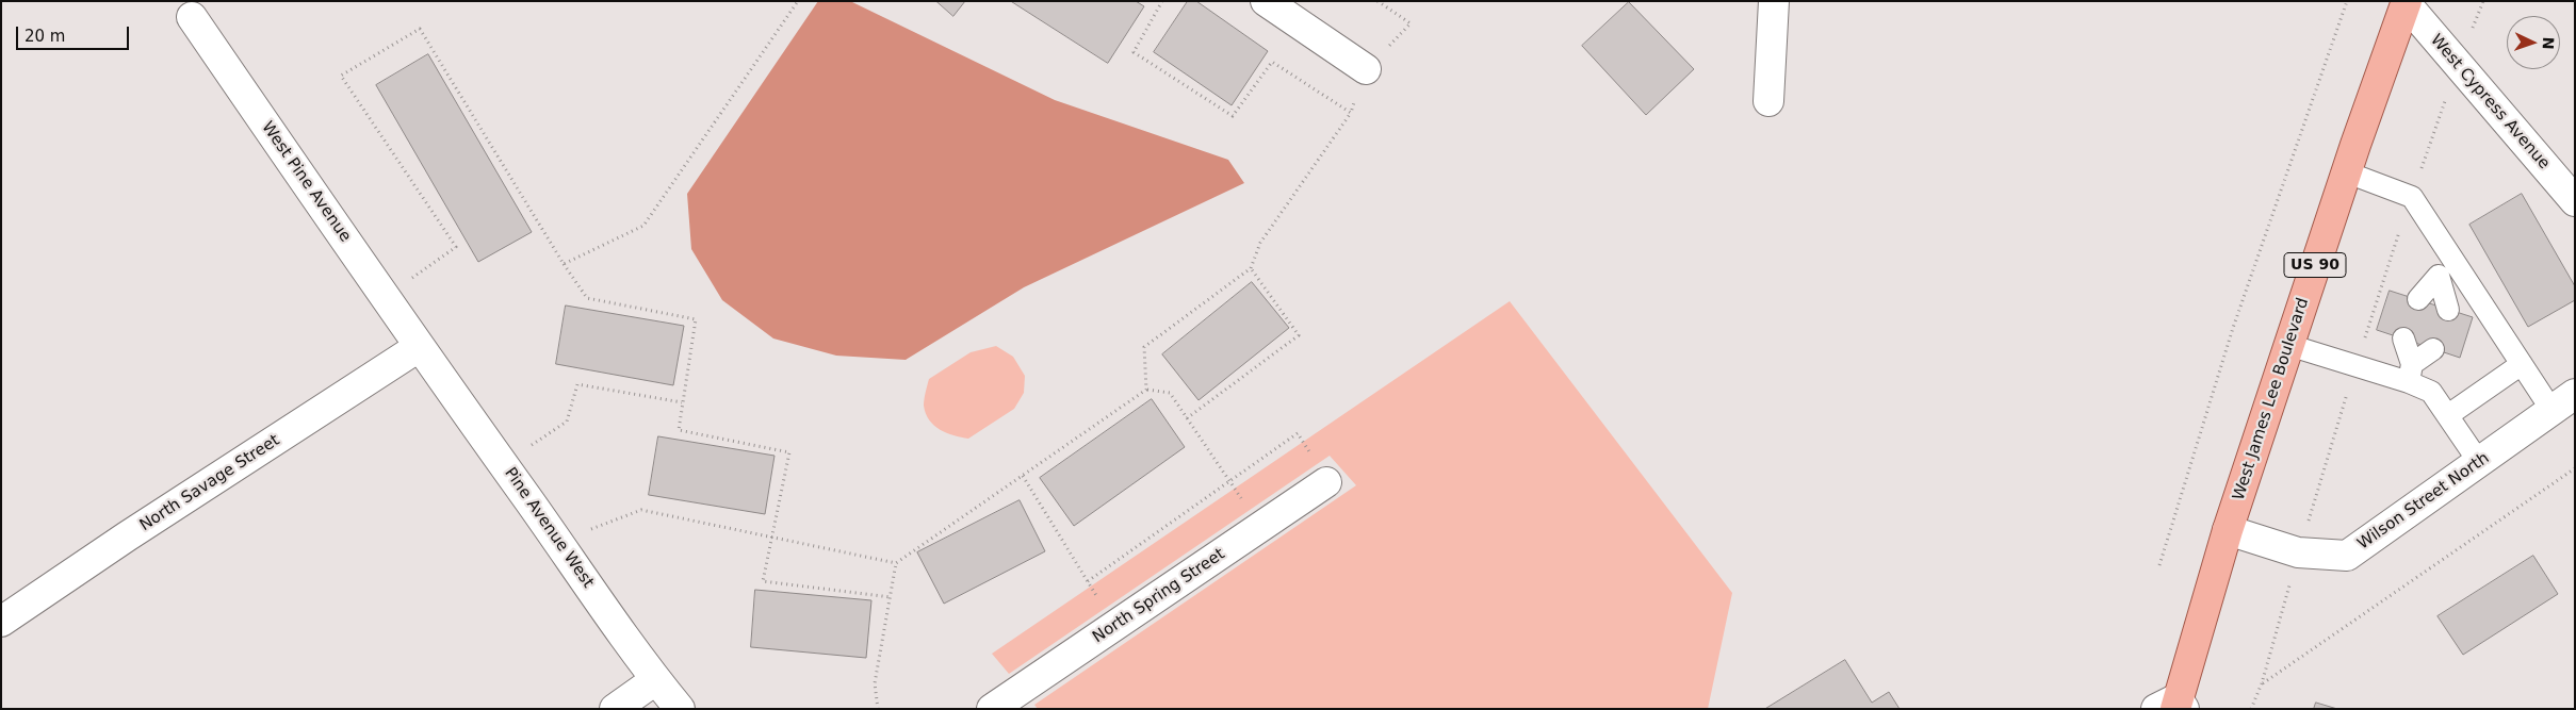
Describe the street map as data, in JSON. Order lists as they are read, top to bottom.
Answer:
{
  "streets": {
    "main road": ["US 90", "West James Lee Boulevard"],
    "street": [
      "West Cypress Avenue",
      "West Pine Avenue",
      "North Savage Street",
      "Wilson Street North",
      "Pine Avenue West",
      "North Spring Street"
    ]
  },
  "crossings": [
    ["West Cypress Avenue", "West James Lee Boulevard"],
    ["West Pine Avenue", "North Savage Street"],
    ["West Pine Avenue", "Pine Avenue West"],
    ["West James Lee Boulevard", "Wilson Street North"],
    ["North Savage Street", "Pine Avenue West"]
  ],
  "scale_bar": "20 m",
  "north": "right"
}
